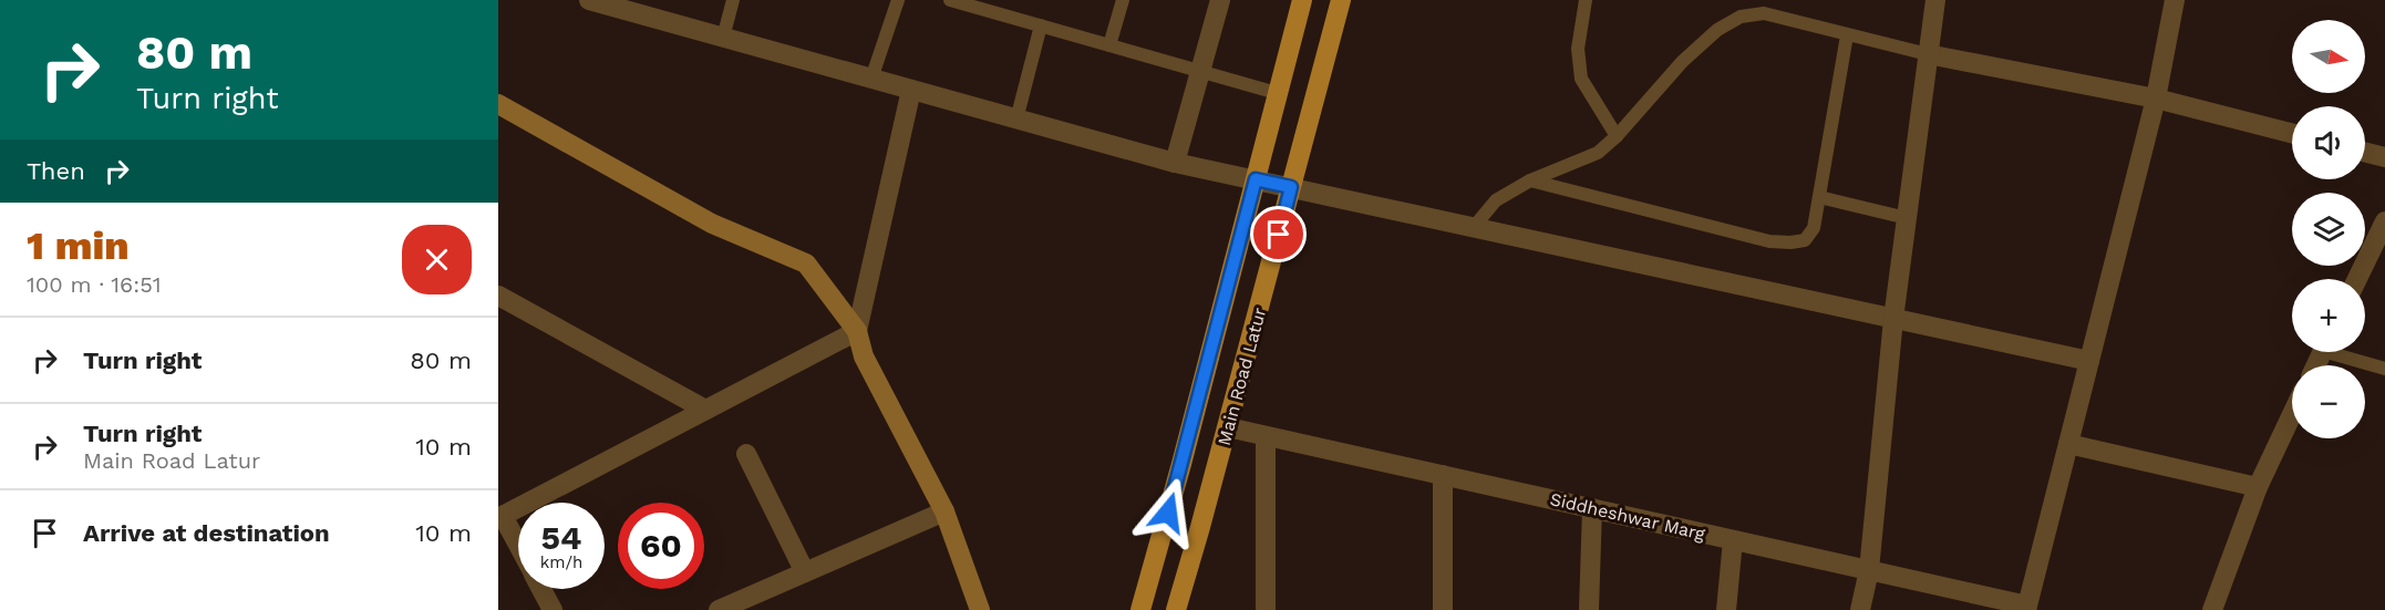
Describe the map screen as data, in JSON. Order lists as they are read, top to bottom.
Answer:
{
  "streets": {
    "main road": ["Main Road Latur"],
    "street": ["Siddheshwar Marg"]
  },
  "crossings": [
    ["Main Road Latur", "Siddheshwar Marg"]
  ],
  "north": "right",
  "page": {
    "turn": ["80 m", "Turn right"],
    "map_buttons": ["+", "−"],
    "then": "Then",
    "heading": ["1 min", "100 m · 16:51"],
    "list": [
      {
        "name": "Turn right",
        "value": "80 m"
      },
      {
        "name": "Turn right",
        "note": "Main Road Latur",
        "value": "10 m"
      },
      {
        "name": "Arrive at destination",
        "value": "10 m"
      }
    ],
    "speed": "54 km/h",
    "limit": "60"
  }
}
